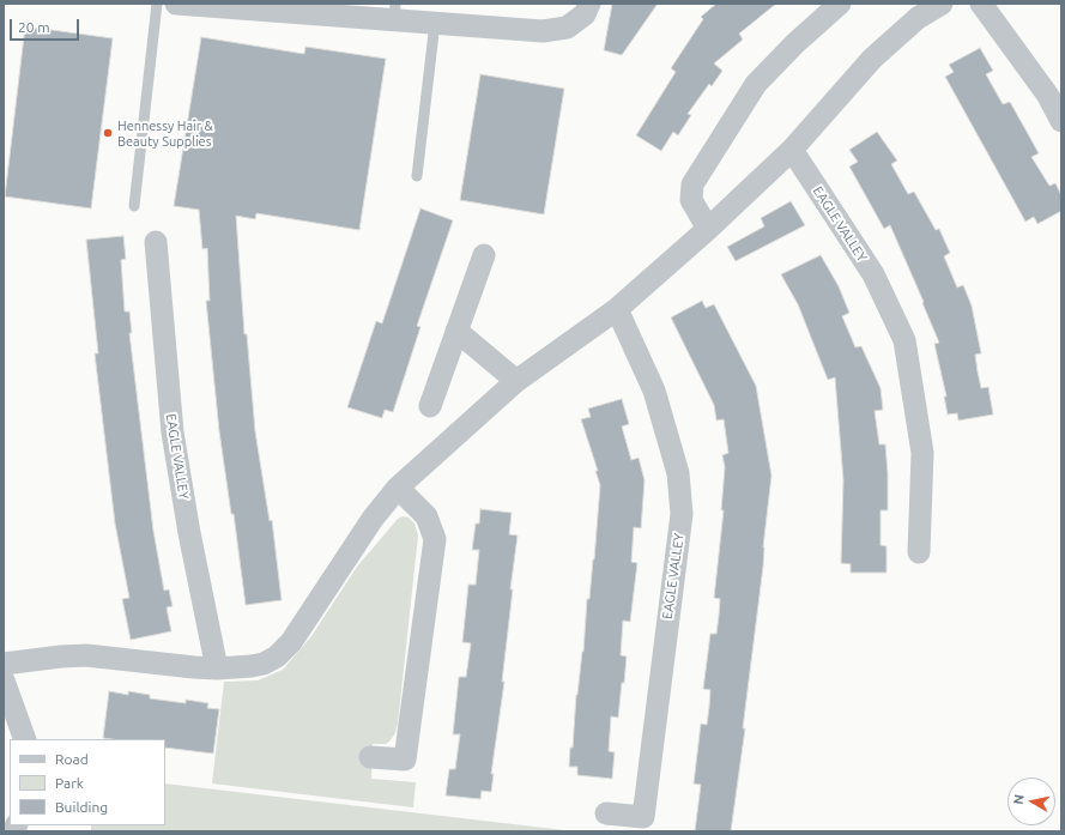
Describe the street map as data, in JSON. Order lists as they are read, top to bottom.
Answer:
{
  "streets": {
    "street": ["EAGLE VALLEY"]
  },
  "places": ["Hennessy Hair & Beauty Supplies"],
  "legend": ["Road", "Park", "Building"],
  "scale_bar": "20 m",
  "north": "left"
}
